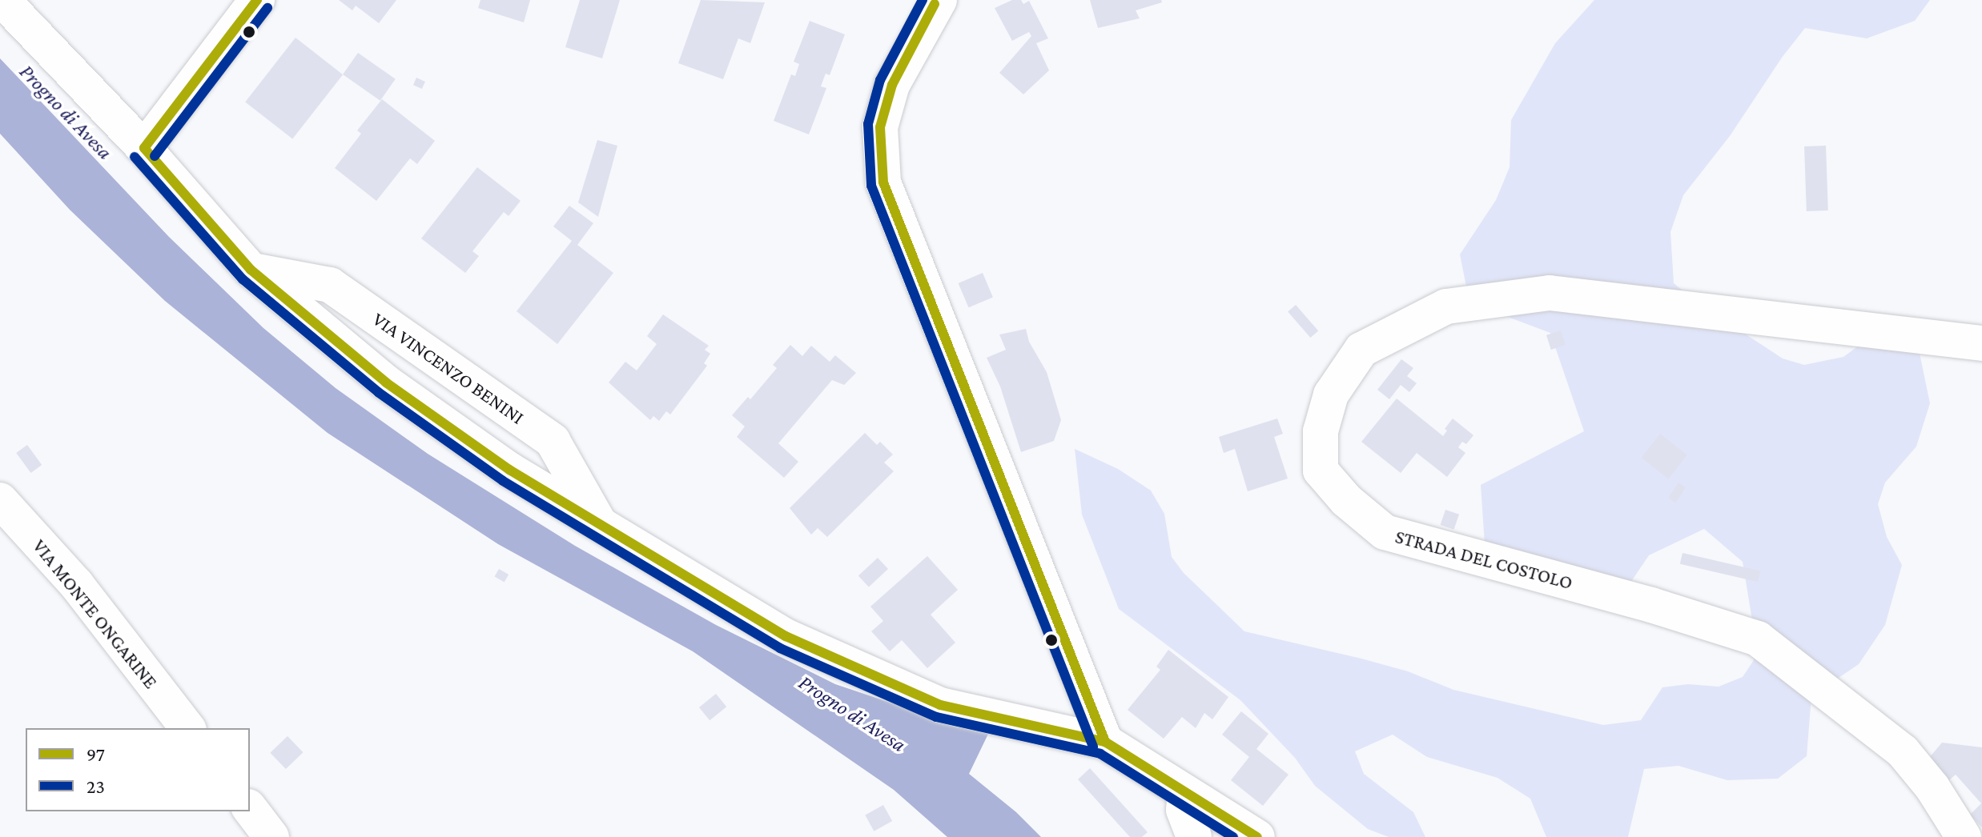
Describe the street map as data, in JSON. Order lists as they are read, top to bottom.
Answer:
{
  "streets": {
    "street": ["VIA VINCENZO BENINI", "STRADA DEL COSTOLO", "VIA MONTE ONGARINE"]
  },
  "water": ["Progno di Avesa"],
  "lines": ["transit line 97", "transit line 23"],
  "legend": ["97", "23"]
}
